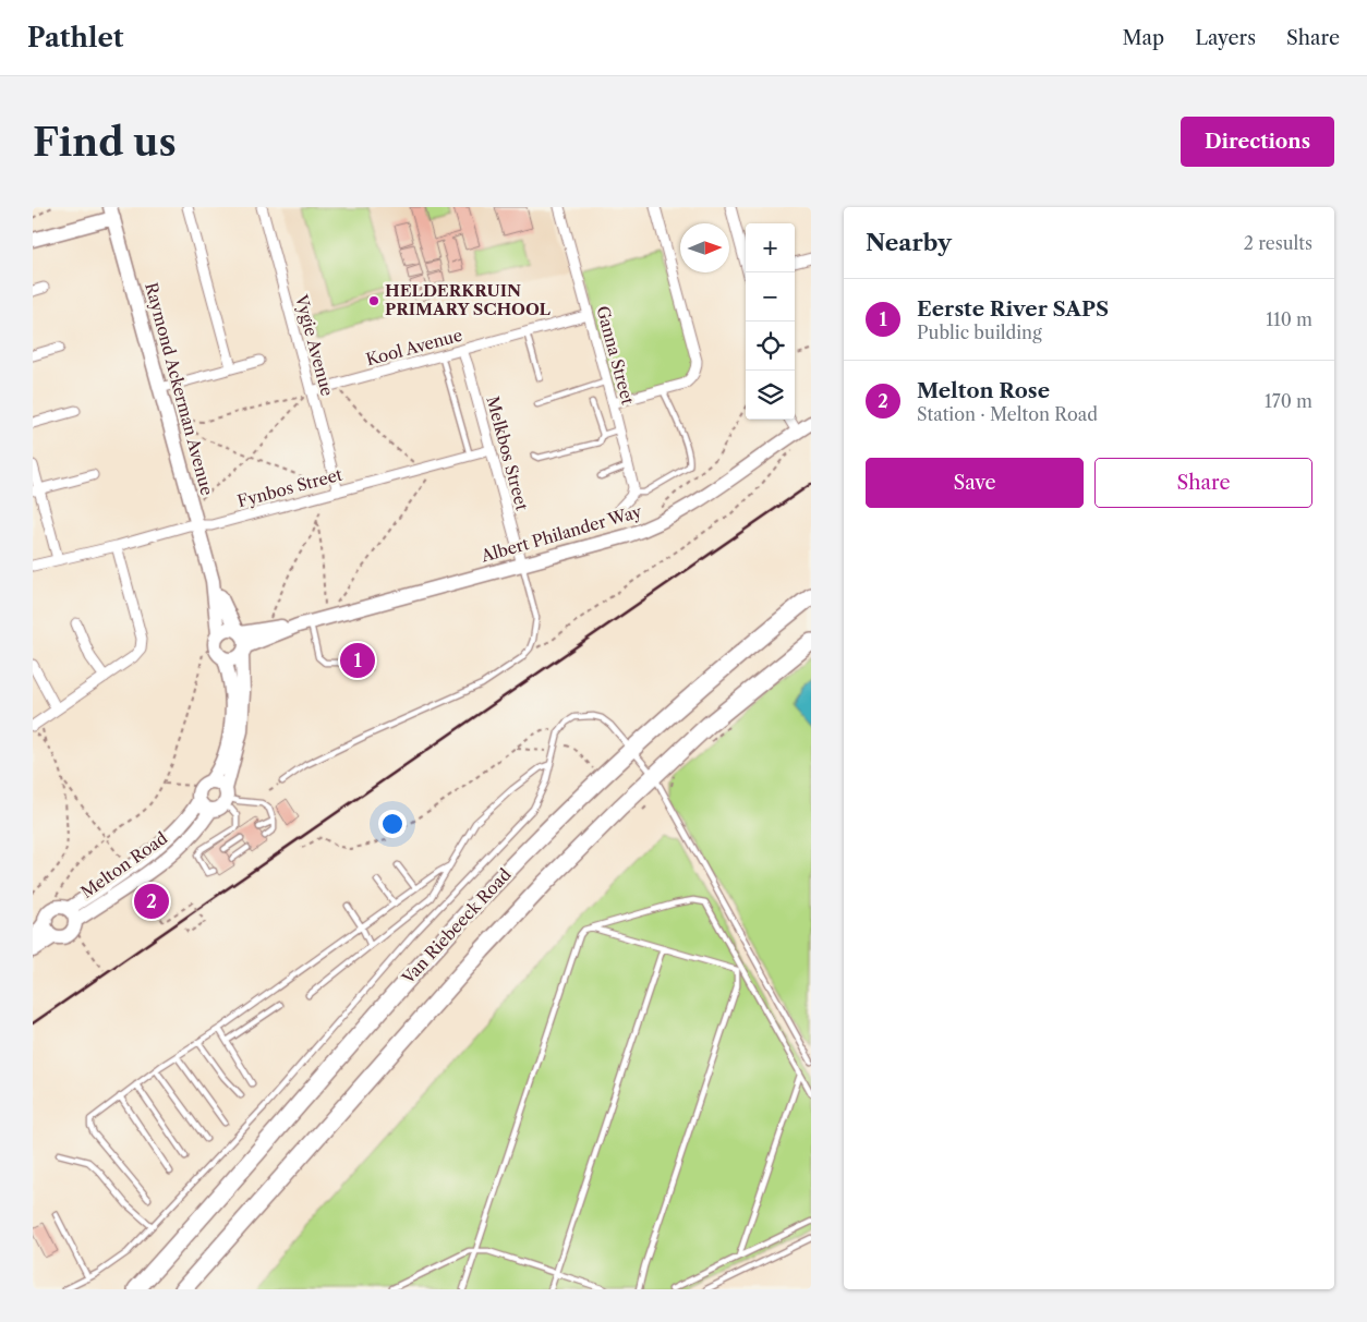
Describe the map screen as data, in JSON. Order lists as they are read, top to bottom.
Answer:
{
  "streets": {
    "main road": ["Van Riebeeck Road"],
    "street": [
      "Vygie Avenue",
      "Kool Avenue",
      "Ganna Street",
      "Raymond Ackerman Avenue",
      "Melkbos Street",
      "Fynbos Street",
      "Albert Philander Way",
      "Melton Road"
    ]
  },
  "crossings": [
    ["Vygie Avenue", "Kool Avenue"],
    ["Vygie Avenue", "Fynbos Street"],
    ["Kool Avenue", "Ganna Street"],
    ["Kool Avenue", "Melkbos Street"],
    ["Raymond Ackerman Avenue", "Fynbos Street"],
    ["Raymond Ackerman Avenue", "Albert Philander Way"],
    ["Raymond Ackerman Avenue", "Melton Road"],
    ["Melkbos Street", "Fynbos Street"],
    ["Melkbos Street", "Albert Philander Way"],
    ["Albert Philander Way", "Melton Road"]
  ],
  "places": ["HELDERKRUIN PRIMARY SCHOOL"],
  "north": "right",
  "page": {
    "header": "Pathlet",
    "nav": ["Map", "Layers", "Share"],
    "buttons": [
      "Directions",
      ["Save", "Share"]
    ],
    "title": "Find us",
    "heading": ["Nearby", "2 results"],
    "map_buttons": ["+", "−"],
    "list": [
      {
        "mark": "1",
        "name": "Eerste River SAPS",
        "note": "Public building",
        "value": "110 m"
      },
      {
        "mark": "2",
        "name": "Melton Rose",
        "note": "Station · Melton Road",
        "value": "170 m"
      }
    ],
    "pins": ["1", "2"]
  }
}
